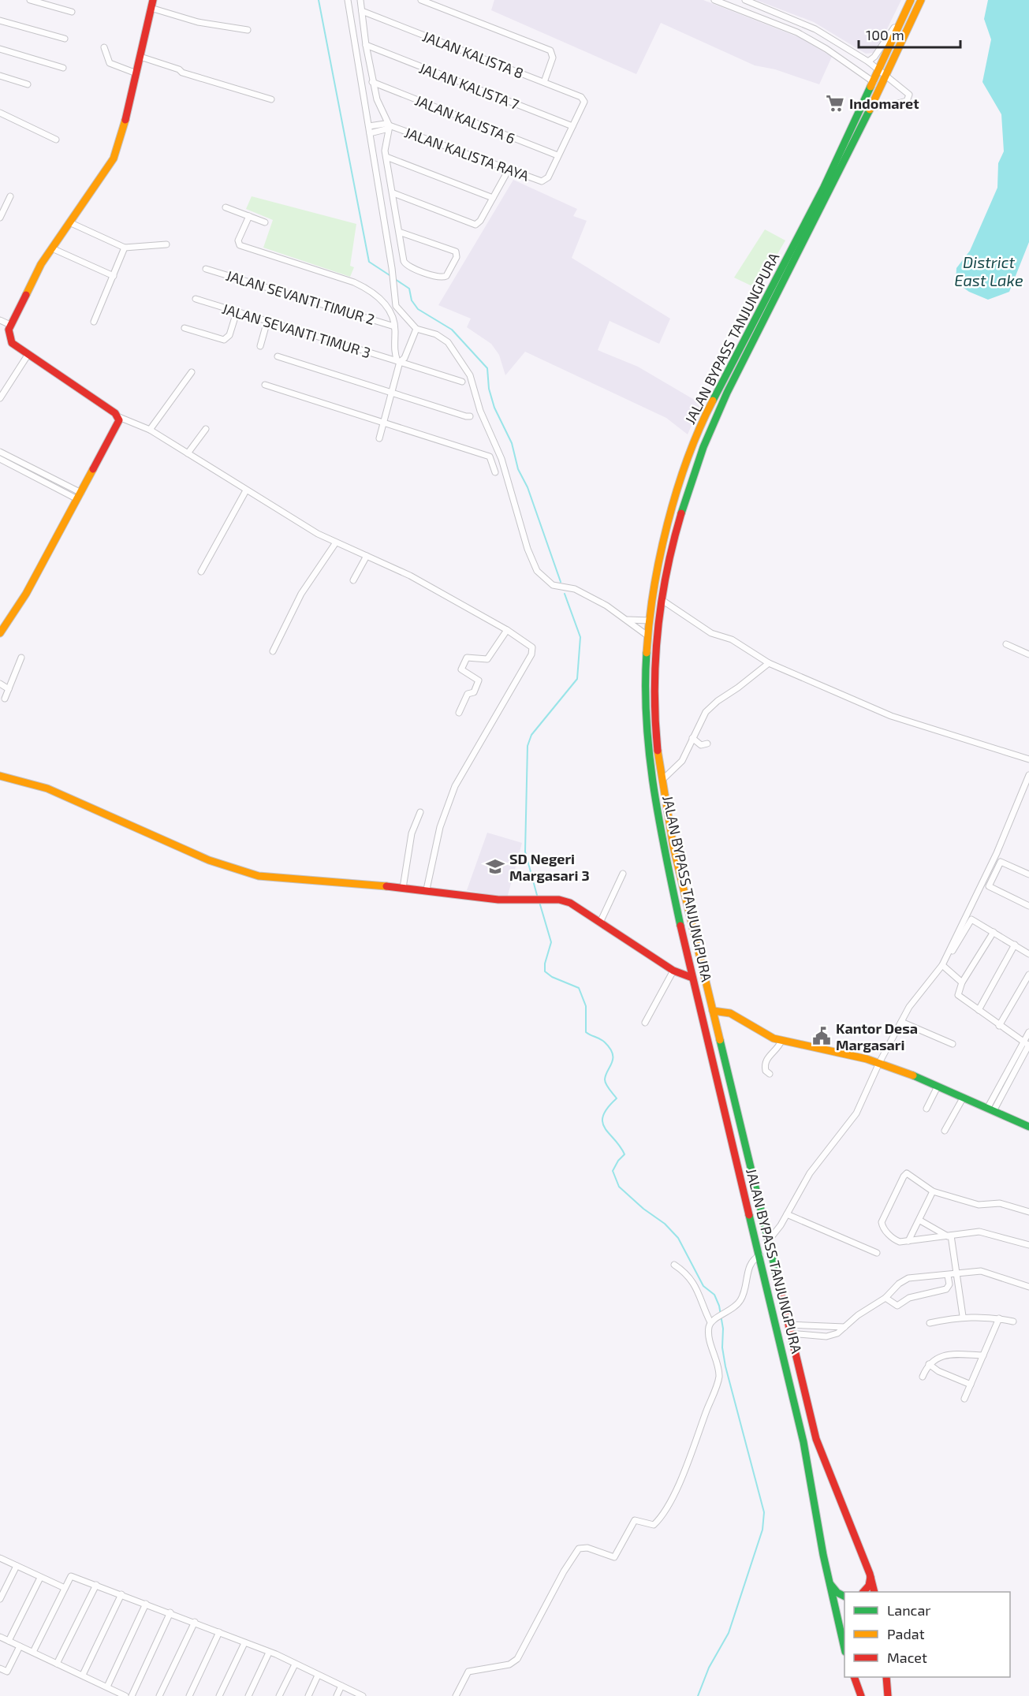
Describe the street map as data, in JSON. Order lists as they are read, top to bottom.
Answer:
{
  "streets": {
    "main road": ["JALAN BYPASS TANJUNGPURA"],
    "street": [
      "JALAN KALISTA 8",
      "JALAN KALISTA 7",
      "JALAN KALISTA 6",
      "JALAN KALISTA RAYA",
      "JALAN SEVANTI TIMUR 2",
      "JALAN SEVANTI TIMUR 3"
    ]
  },
  "crossings": [
    ["JALAN KALISTA 8", "JALAN KALISTA 7"],
    ["JALAN KALISTA 6", "JALAN KALISTA RAYA"]
  ],
  "water": ["District East Lake"],
  "places": {
    "supermarket": ["Indomaret"],
    "school or university": ["SD Negeri Margasari 3"],
    "public building": ["Kantor Desa Margasari"]
  },
  "legend": ["Lancar", "Padat", "Macet"],
  "scale_bar": "100 m"
}
